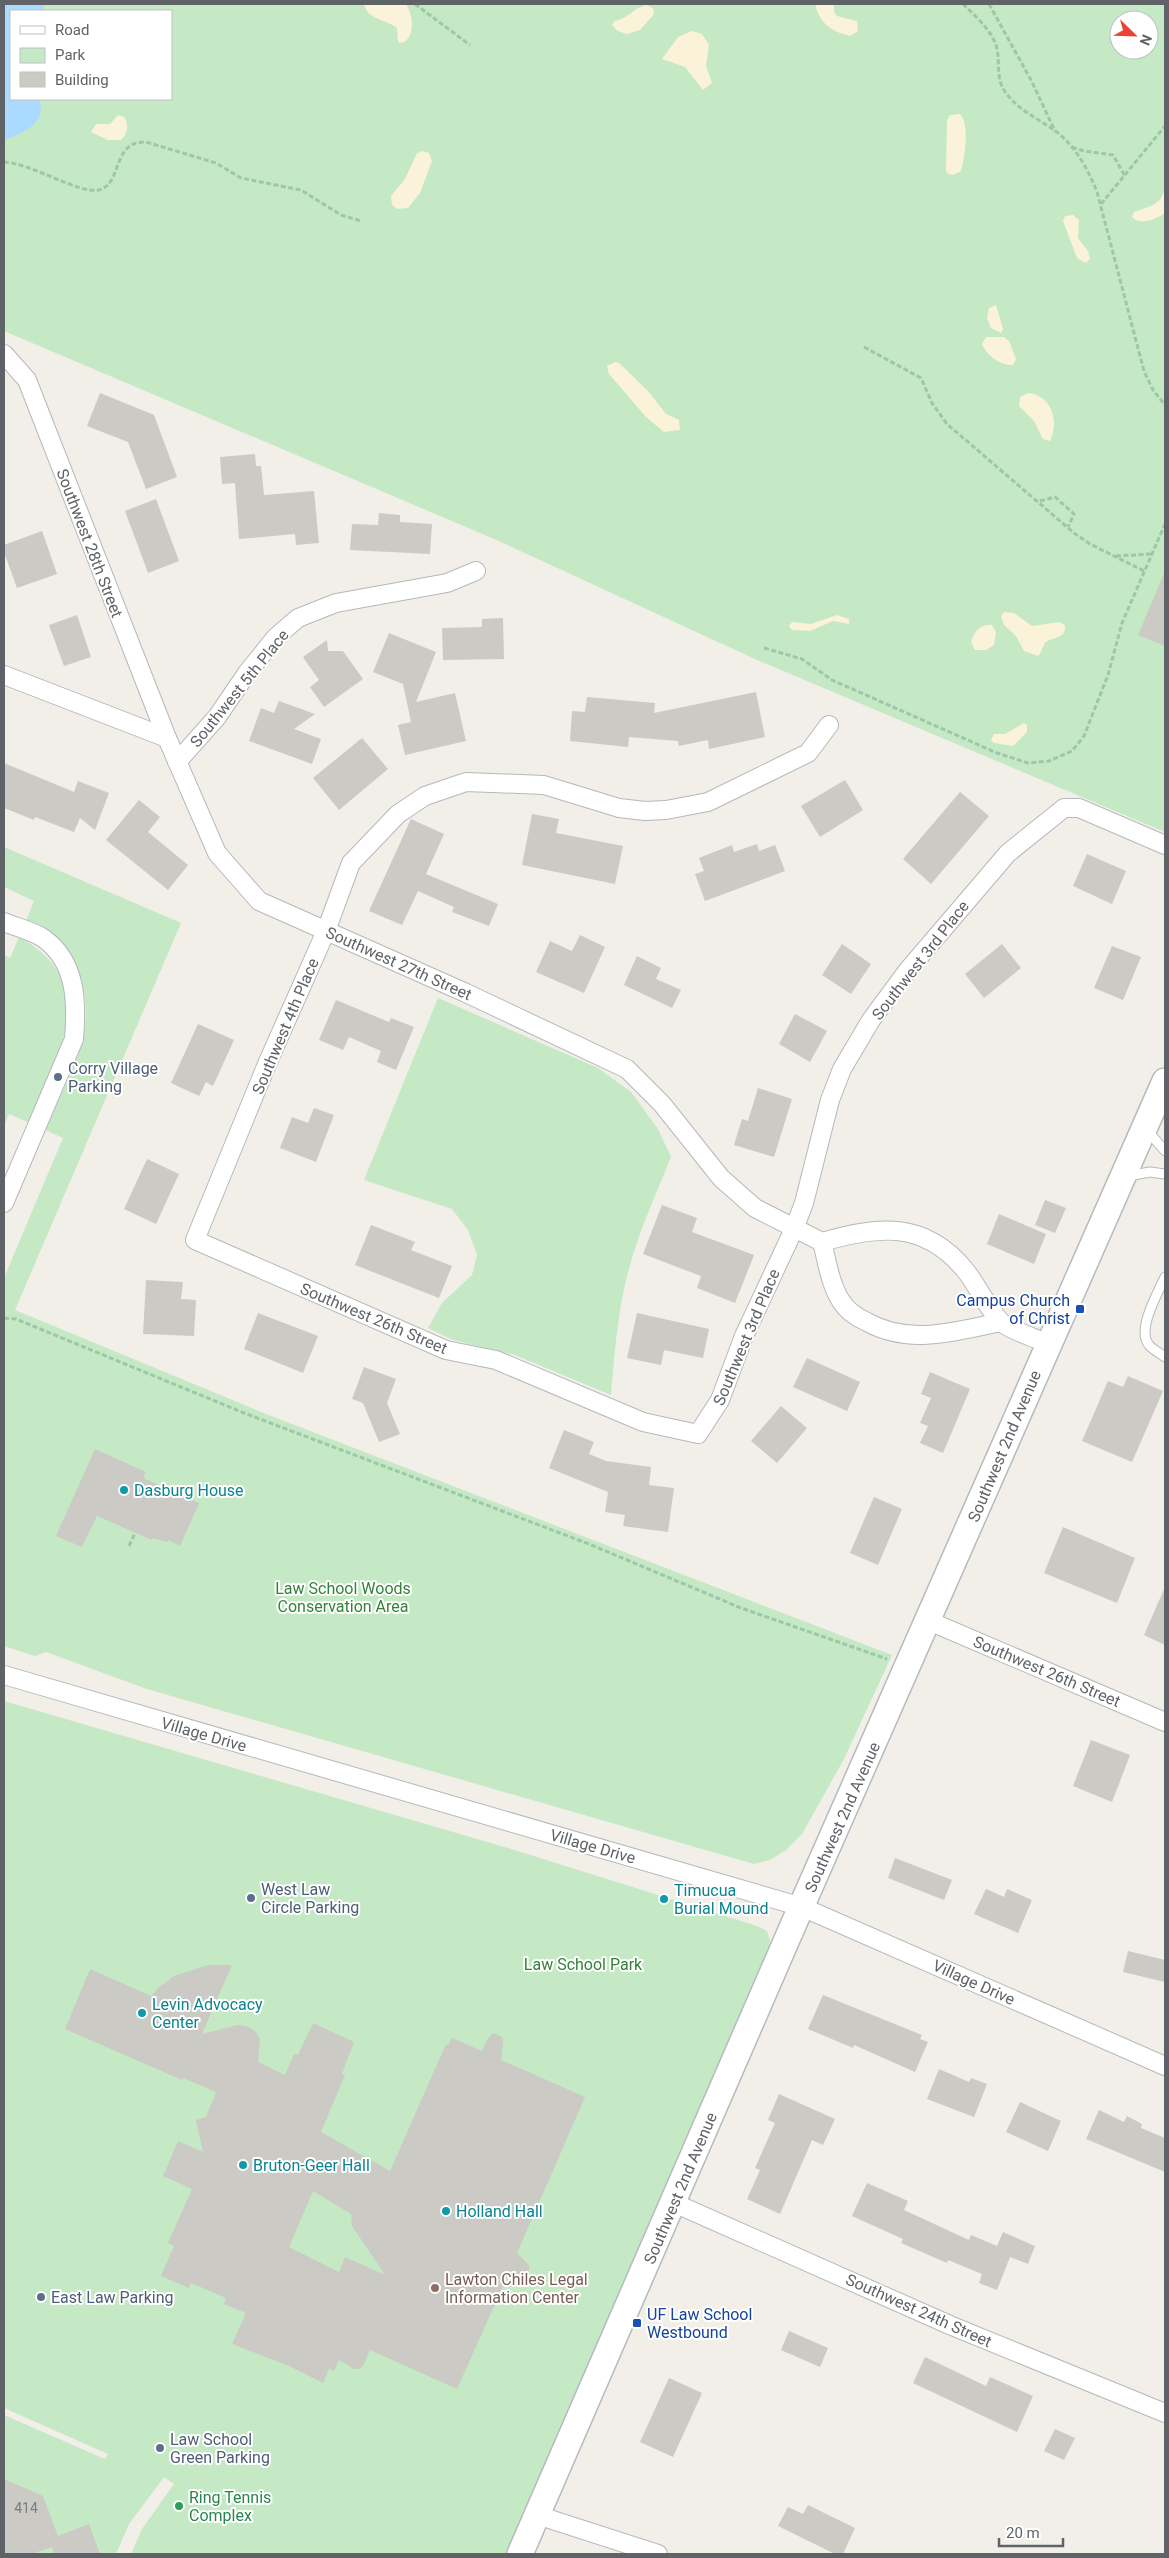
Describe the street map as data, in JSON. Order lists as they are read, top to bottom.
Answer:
{
  "streets": {
    "main road": ["Southwest 2nd Avenue"],
    "street": [
      "Southwest 28th Street",
      "Southwest 5th Place",
      "Southwest 3rd Place",
      "Southwest 27th Street",
      "Southwest 4th Place",
      "Southwest 26th Street",
      "Village Drive",
      "Southwest 24th Street"
    ]
  },
  "crossings": [
    ["Southwest 28th Street", "Southwest 27th Street"],
    ["Southwest 5th Place", "Southwest 27th Street"],
    ["Southwest 3rd Place", "Southwest 27th Street"],
    ["Southwest 3rd Place", "Southwest 26th Street"],
    ["Southwest 27th Street", "Southwest 4th Place"],
    ["Southwest 4th Place", "Southwest 26th Street"],
    ["Southwest 26th Street", "Southwest 2nd Avenue"],
    ["Southwest 2nd Avenue", "Village Drive"],
    ["Southwest 2nd Avenue", "Southwest 24th Street"]
  ],
  "parks": ["Law School Woods Conservation Area", "Law School Park"],
  "places": {
    "other": [
      "Corry Village Parking",
      "Dasburg House",
      "West Law Circle Parking",
      "Timucua Burial Mound",
      "Levin Advocacy Center",
      "Bruton-Geer Hall",
      "Holland Hall",
      "Lawton Chiles Legal Information Center",
      "East Law Parking",
      "Law School Green Parking",
      "Ring Tennis Complex"
    ],
    "transit": ["Campus Church of Christ", "UF Law School Westbound"]
  },
  "house_numbers": ["414"],
  "legend": ["Road", "Park", "Building"],
  "scale_bar": "20 m",
  "north": "bottom right"
}
